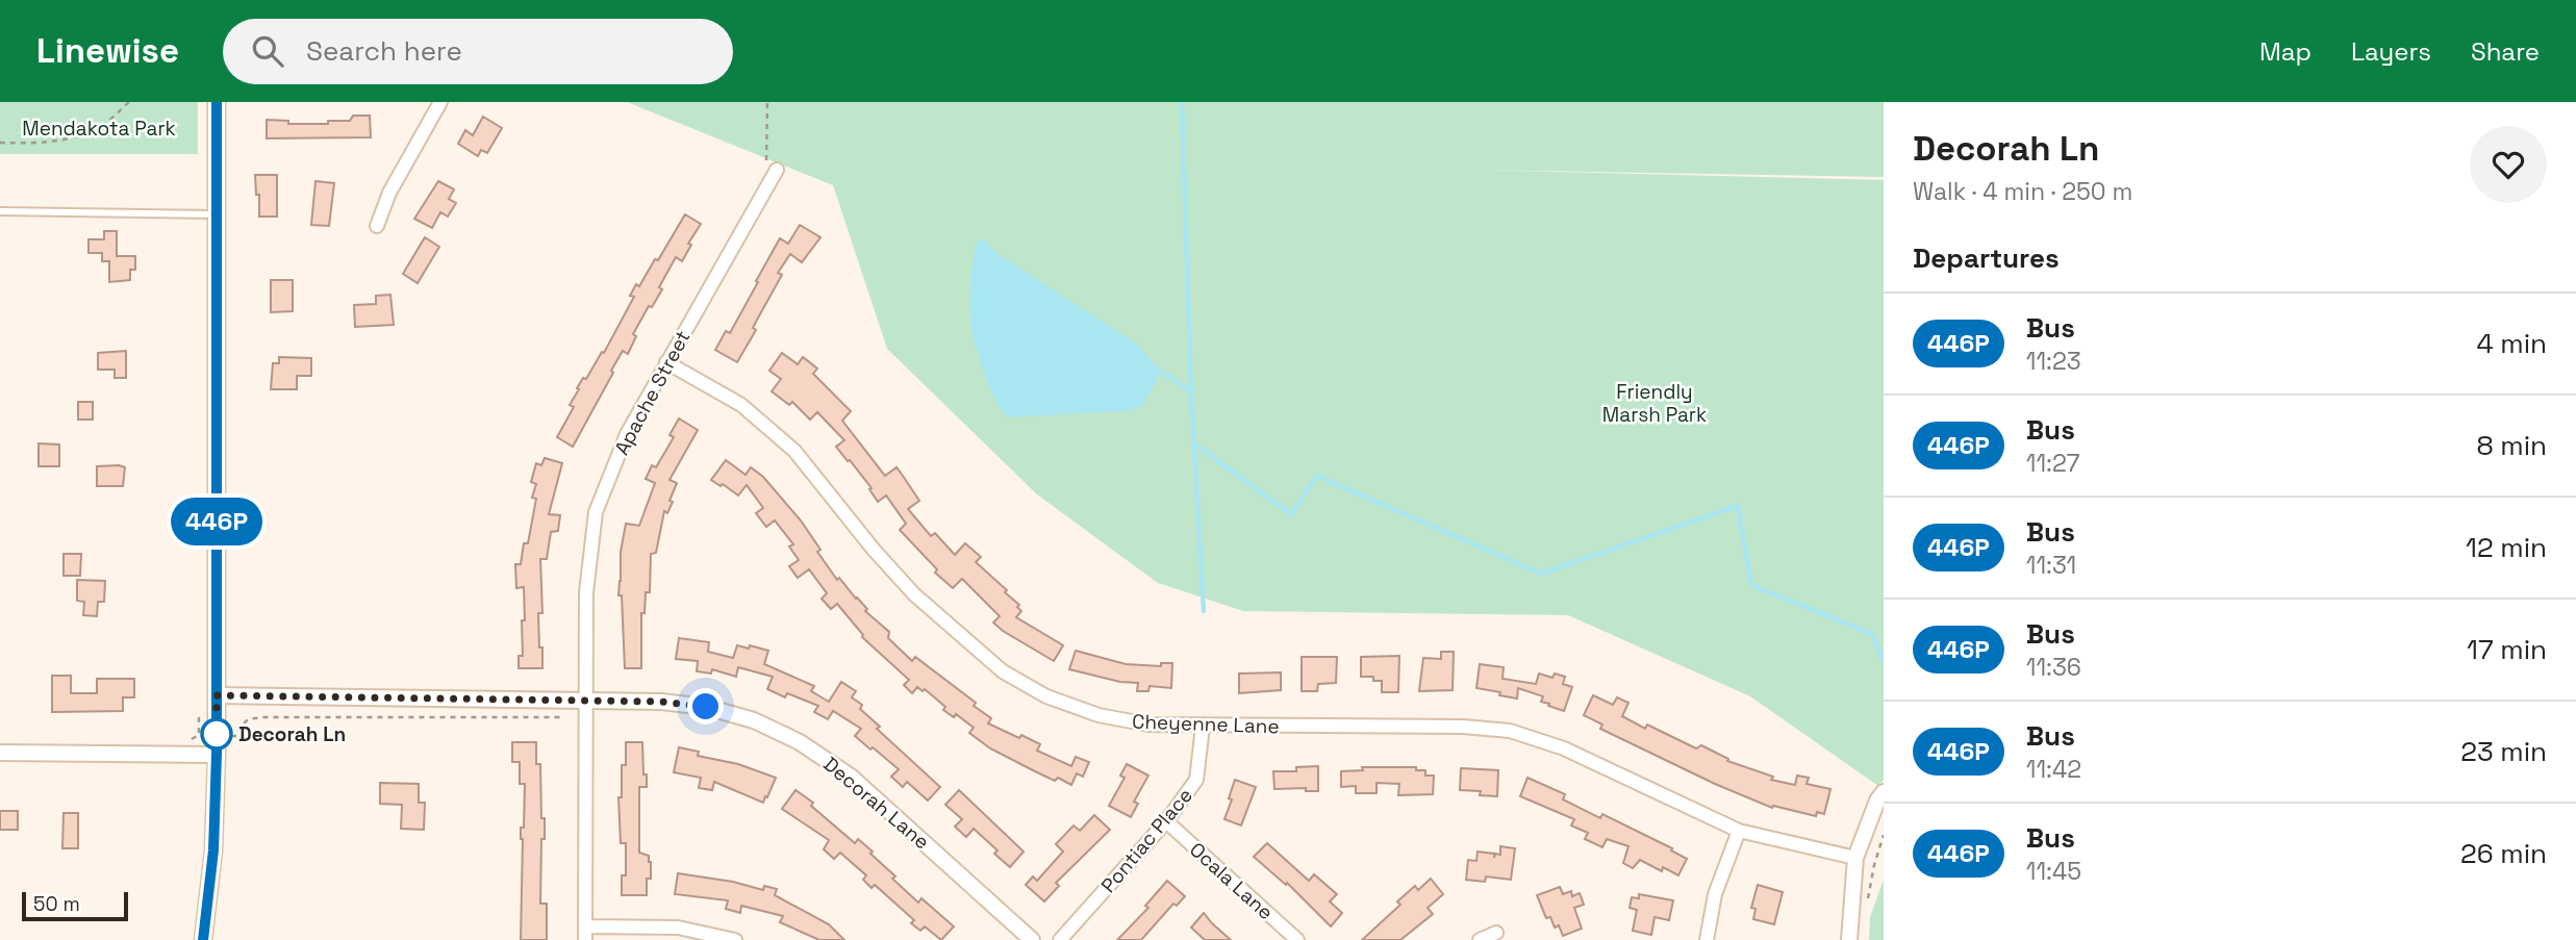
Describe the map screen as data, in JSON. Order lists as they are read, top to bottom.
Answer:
{
  "streets": {
    "street": [
      "Apache Street",
      "Cheyenne Lane",
      "Decorah Lane",
      "Pontiac Place",
      "Ocala Lane"
    ]
  },
  "crossings": [
    ["Apache Street", "Cheyenne Lane"],
    ["Apache Street", "Decorah Lane"],
    ["Cheyenne Lane", "Pontiac Place"],
    ["Pontiac Place", "Ocala Lane"]
  ],
  "parks": ["Mendakota Park", "Friendly Marsh Park"],
  "places": ["Decorah Ln"],
  "lines": ["bus line 446P"],
  "scale_bar": "50 m",
  "page": {
    "header": "Linewise",
    "search": "Search here",
    "nav": ["Map", "Layers", "Share"],
    "on_map": "446P",
    "heading": [
      ["Decorah Ln", "Walk · 4 min · 250 m"],
      "Departures"
    ],
    "list": [
      {
        "mark": "446P",
        "name": "Bus",
        "note": "11:23",
        "value": "4 min"
      },
      {
        "mark": "446P",
        "name": "Bus",
        "note": "11:27",
        "value": "8 min"
      },
      {
        "mark": "446P",
        "name": "Bus",
        "note": "11:31",
        "value": "12 min"
      },
      {
        "mark": "446P",
        "name": "Bus",
        "note": "11:36",
        "value": "17 min"
      },
      {
        "mark": "446P",
        "name": "Bus",
        "note": "11:42",
        "value": "23 min"
      },
      {
        "mark": "446P",
        "name": "Bus",
        "note": "11:45",
        "value": "26 min"
      }
    ],
    "scale": "50 m"
  }
}
